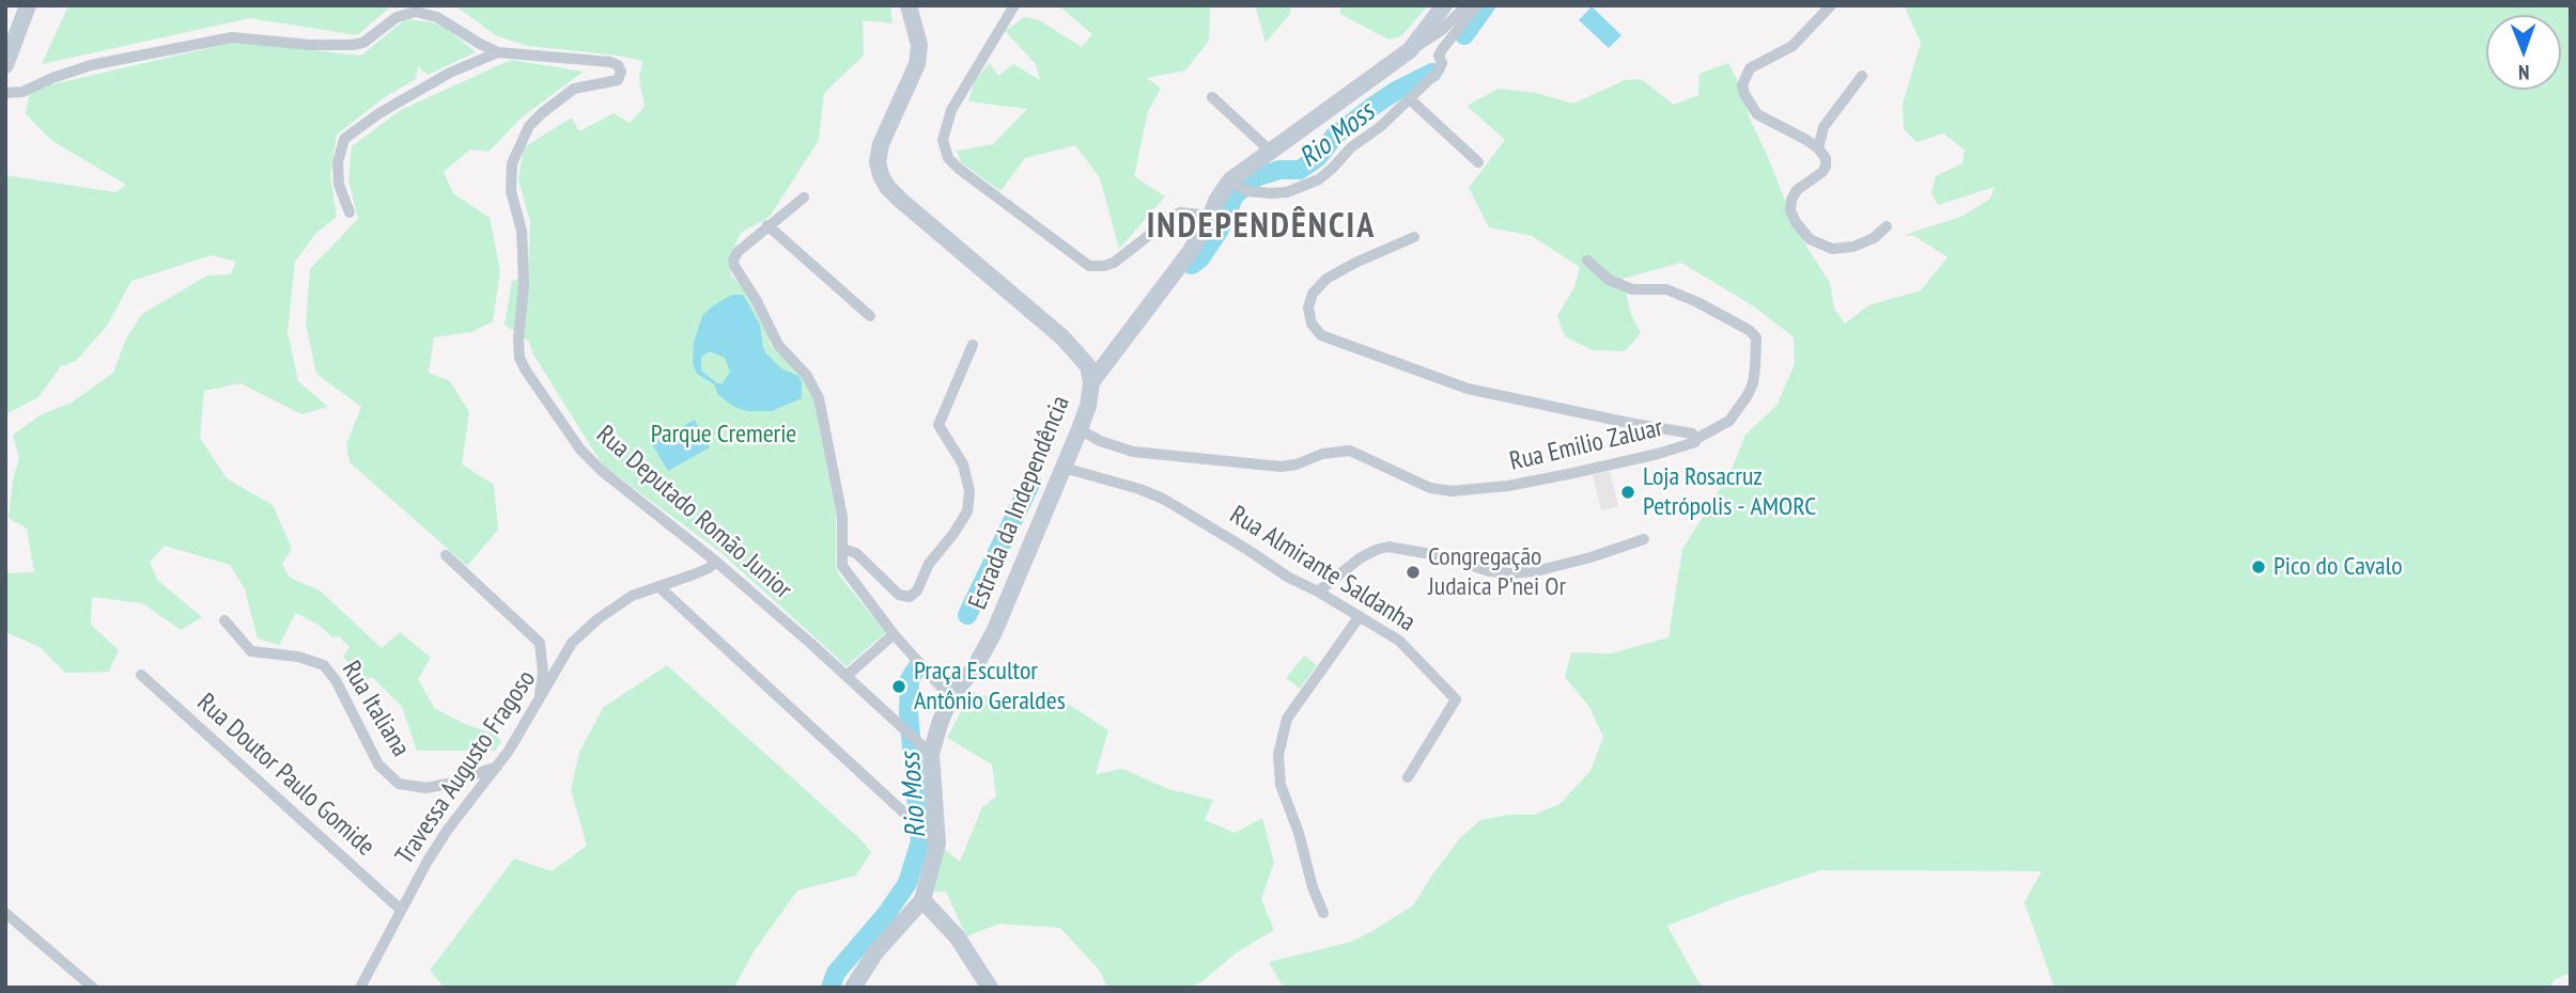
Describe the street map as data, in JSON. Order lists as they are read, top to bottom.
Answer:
{
  "streets": {
    "street": [
      "Rua Emilio Zaluar",
      "Estrada da Independência",
      "Rua Deputado Romão Junior",
      "Rua Almirante Saldanha",
      "Rua Italiana",
      "Travessa Augusto Fragoso",
      "Rua Doutor Paulo Gomide"
    ]
  },
  "crossings": [
    ["Rua Emilio Zaluar", "Estrada da Independência"],
    ["Estrada da Independência", "Rua Deputado Romão Junior"],
    ["Estrada da Independência", "Rua Almirante Saldanha"],
    ["Rua Deputado Romão Junior", "Travessa Augusto Fragoso"],
    ["Rua Italiana", "Travessa Augusto Fragoso"],
    ["Travessa Augusto Fragoso", "Rua Doutor Paulo Gomide"]
  ],
  "districts": ["INDEPENDÊNCIA"],
  "water": ["Rio Moss"],
  "parks": ["Parque Cremerie"],
  "places": [
    "Loja Rosacruz Petrópolis - AMORC",
    "Pico do Cavalo",
    "Congregação Judaica P'nei Or",
    "Praça Escultor Antônio Geraldes"
  ],
  "north": "bottom"
}
